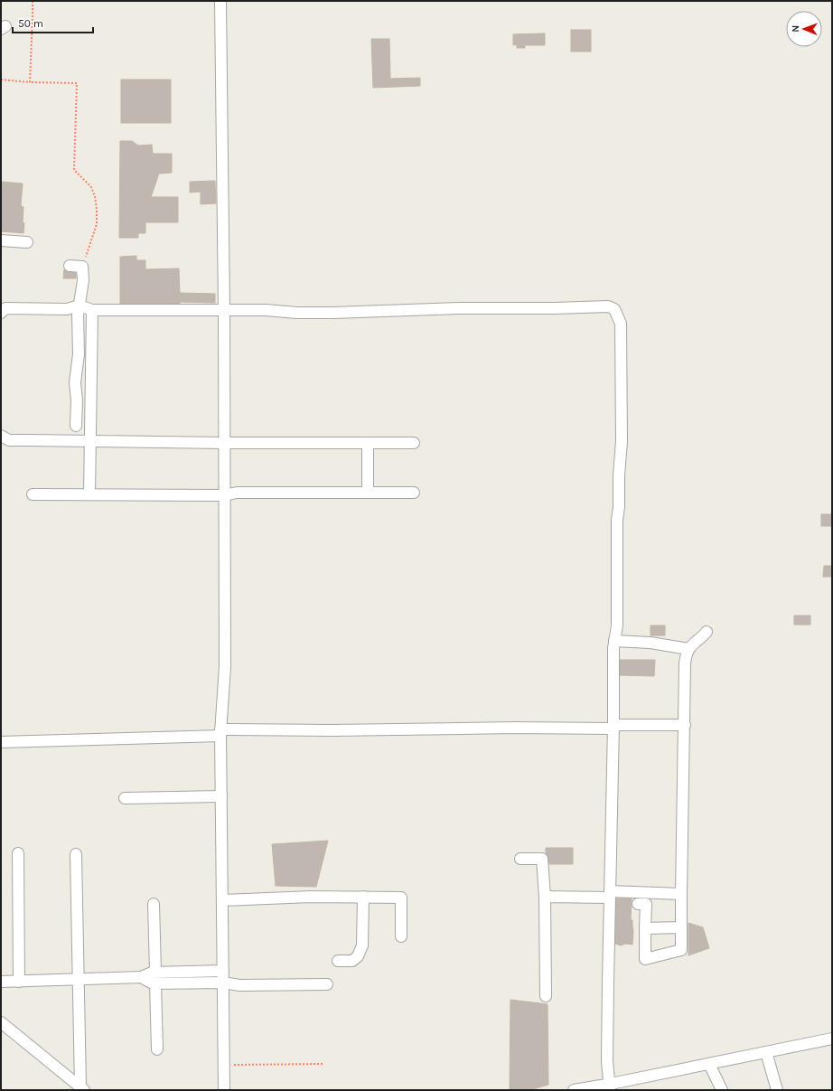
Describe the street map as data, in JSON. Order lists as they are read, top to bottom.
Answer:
{
  "scale_bar": "50 m",
  "north": "left"
}
